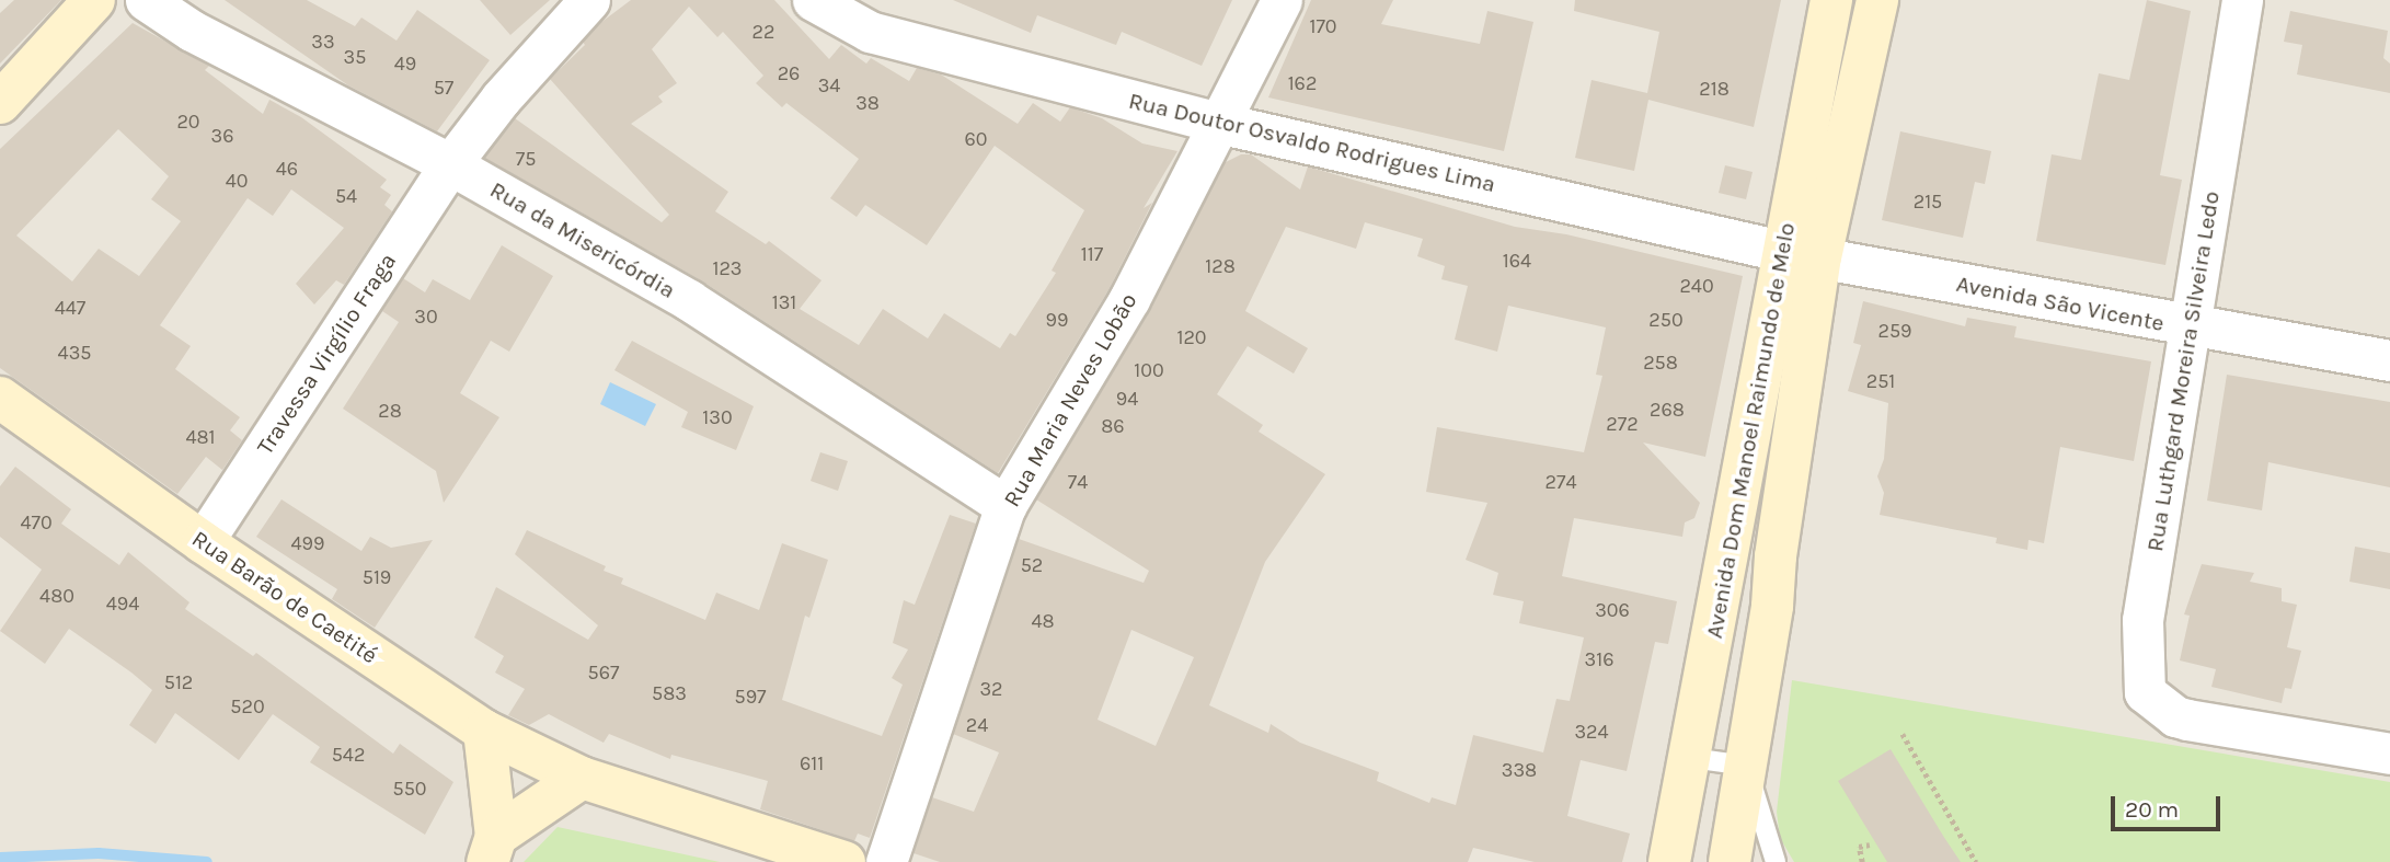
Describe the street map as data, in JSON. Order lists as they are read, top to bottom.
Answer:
{
  "streets": {
    "main road": ["Avenida Dom Manoel Raimundo de Melo", "Rua Barão de Caetité"],
    "street": [
      "Rua Doutor Osvaldo Rodrigues Lima",
      "Rua da Misericórdia",
      "Avenida São Vicente",
      "Travessa Virgílio Fraga",
      "Rua Luthgard Moreira Silveira Ledo",
      "Rua Maria Neves Lobão"
    ]
  },
  "crossings": [
    ["Rua Doutor Osvaldo Rodrigues Lima", "Avenida São Vicente"],
    ["Rua Doutor Osvaldo Rodrigues Lima", "Rua Maria Neves Lobão"],
    ["Rua Doutor Osvaldo Rodrigues Lima", "Avenida Dom Manoel Raimundo de Melo"],
    ["Rua da Misericórdia", "Travessa Virgílio Fraga"],
    ["Rua da Misericórdia", "Rua Maria Neves Lobão"],
    ["Avenida São Vicente", "Rua Luthgard Moreira Silveira Ledo"],
    ["Avenida São Vicente", "Avenida Dom Manoel Raimundo de Melo"],
    ["Travessa Virgílio Fraga", "Rua Barão de Caetité"]
  ],
  "house_numbers": [
    "170",
    "22",
    "33",
    "35",
    "49",
    "26",
    "162",
    "34",
    "57",
    "218",
    "38",
    "20",
    "36",
    "60",
    "75",
    "46",
    "40",
    "54",
    "215",
    "117",
    "164",
    "128",
    "123",
    "240",
    "131",
    "447",
    "30",
    "99",
    "250",
    "259",
    "120",
    "435",
    "258",
    "100",
    "251",
    "94",
    "268",
    "28",
    "130",
    "272",
    "86",
    "481",
    "74",
    "274",
    "470",
    "499",
    "52",
    "519",
    "480",
    "494",
    "306",
    "48",
    "316",
    "567",
    "512",
    "32",
    "583",
    "597",
    "520",
    "24",
    "324",
    "542",
    "611",
    "338",
    "550"
  ],
  "scale_bar": "20 m"
}
